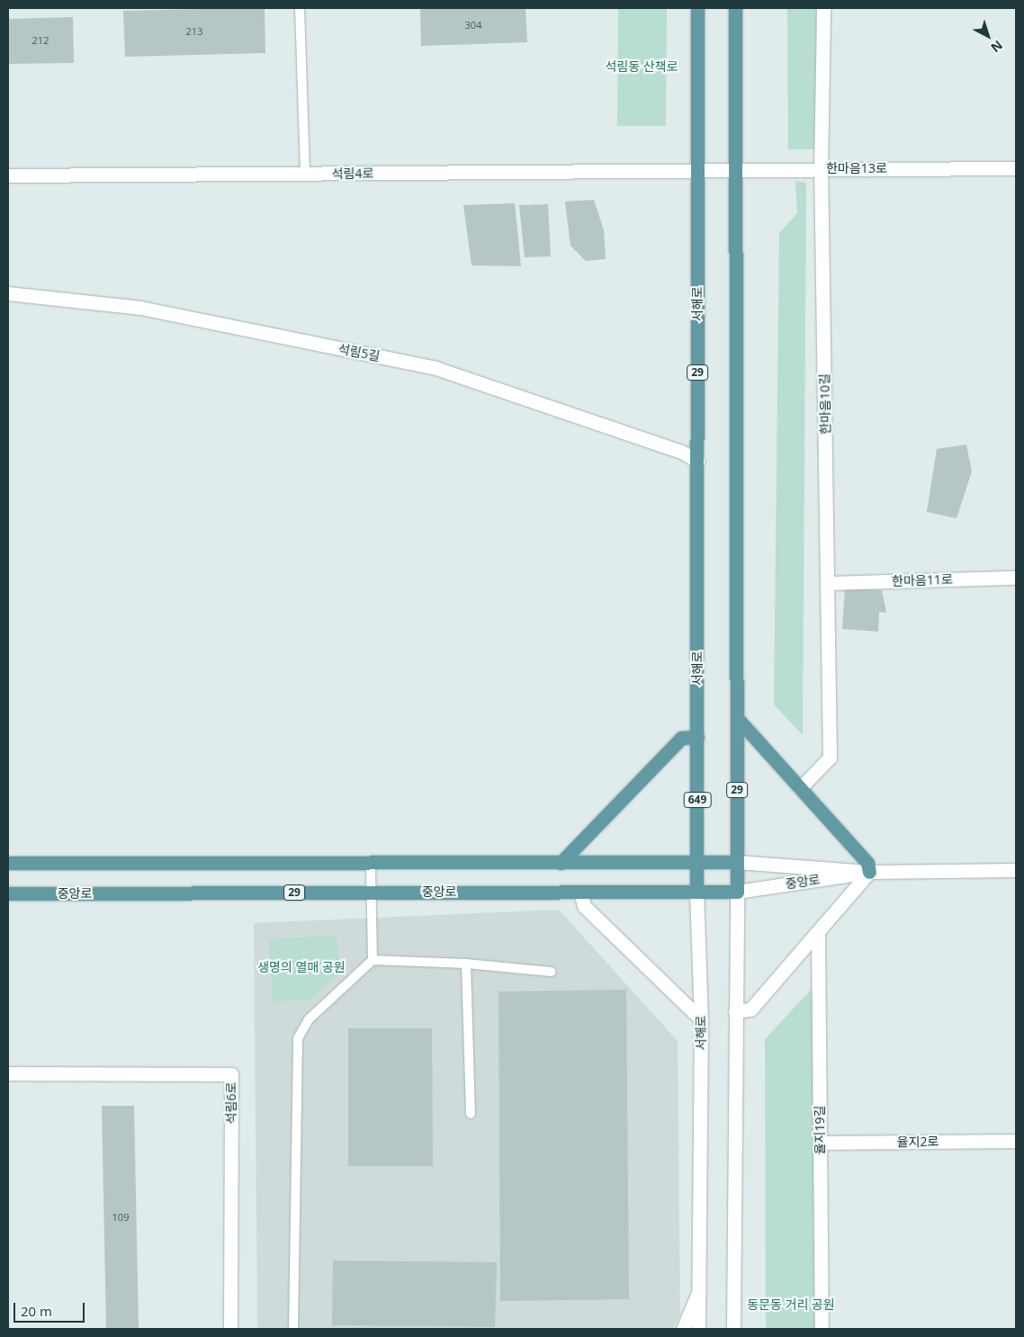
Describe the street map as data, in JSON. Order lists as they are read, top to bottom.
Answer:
{
  "streets": {
    "main road": [
      "서해로",
      "29",
      "649",
      "중앙로"
    ],
    "street": [
      "한마음13로",
      "석림4로",
      "석림5길",
      "한마음10길",
      "한마음11로",
      "석림6로",
      "율지19길",
      "율지2로"
    ]
  },
  "crossings": [
    ["한마음13로", "석림4로"],
    ["한마음13로", "서해로"],
    ["한마음13로", "29"],
    ["한마음13로", "한마음10길"],
    ["석림4로", "서해로"],
    ["서해로", "석림5길"],
    ["서해로", "중앙로"],
    ["29", "중앙로"],
    ["한마음10길", "한마음11로"],
    ["율지19길", "율지2로"]
  ],
  "parks": ["석림동 산책로", "생명의 열매 공원", "동문동 거리 공원"],
  "house_numbers": [
    "304",
    "213",
    "212",
    "109"
  ],
  "scale_bar": "20 m",
  "north": "bottom right"
}
